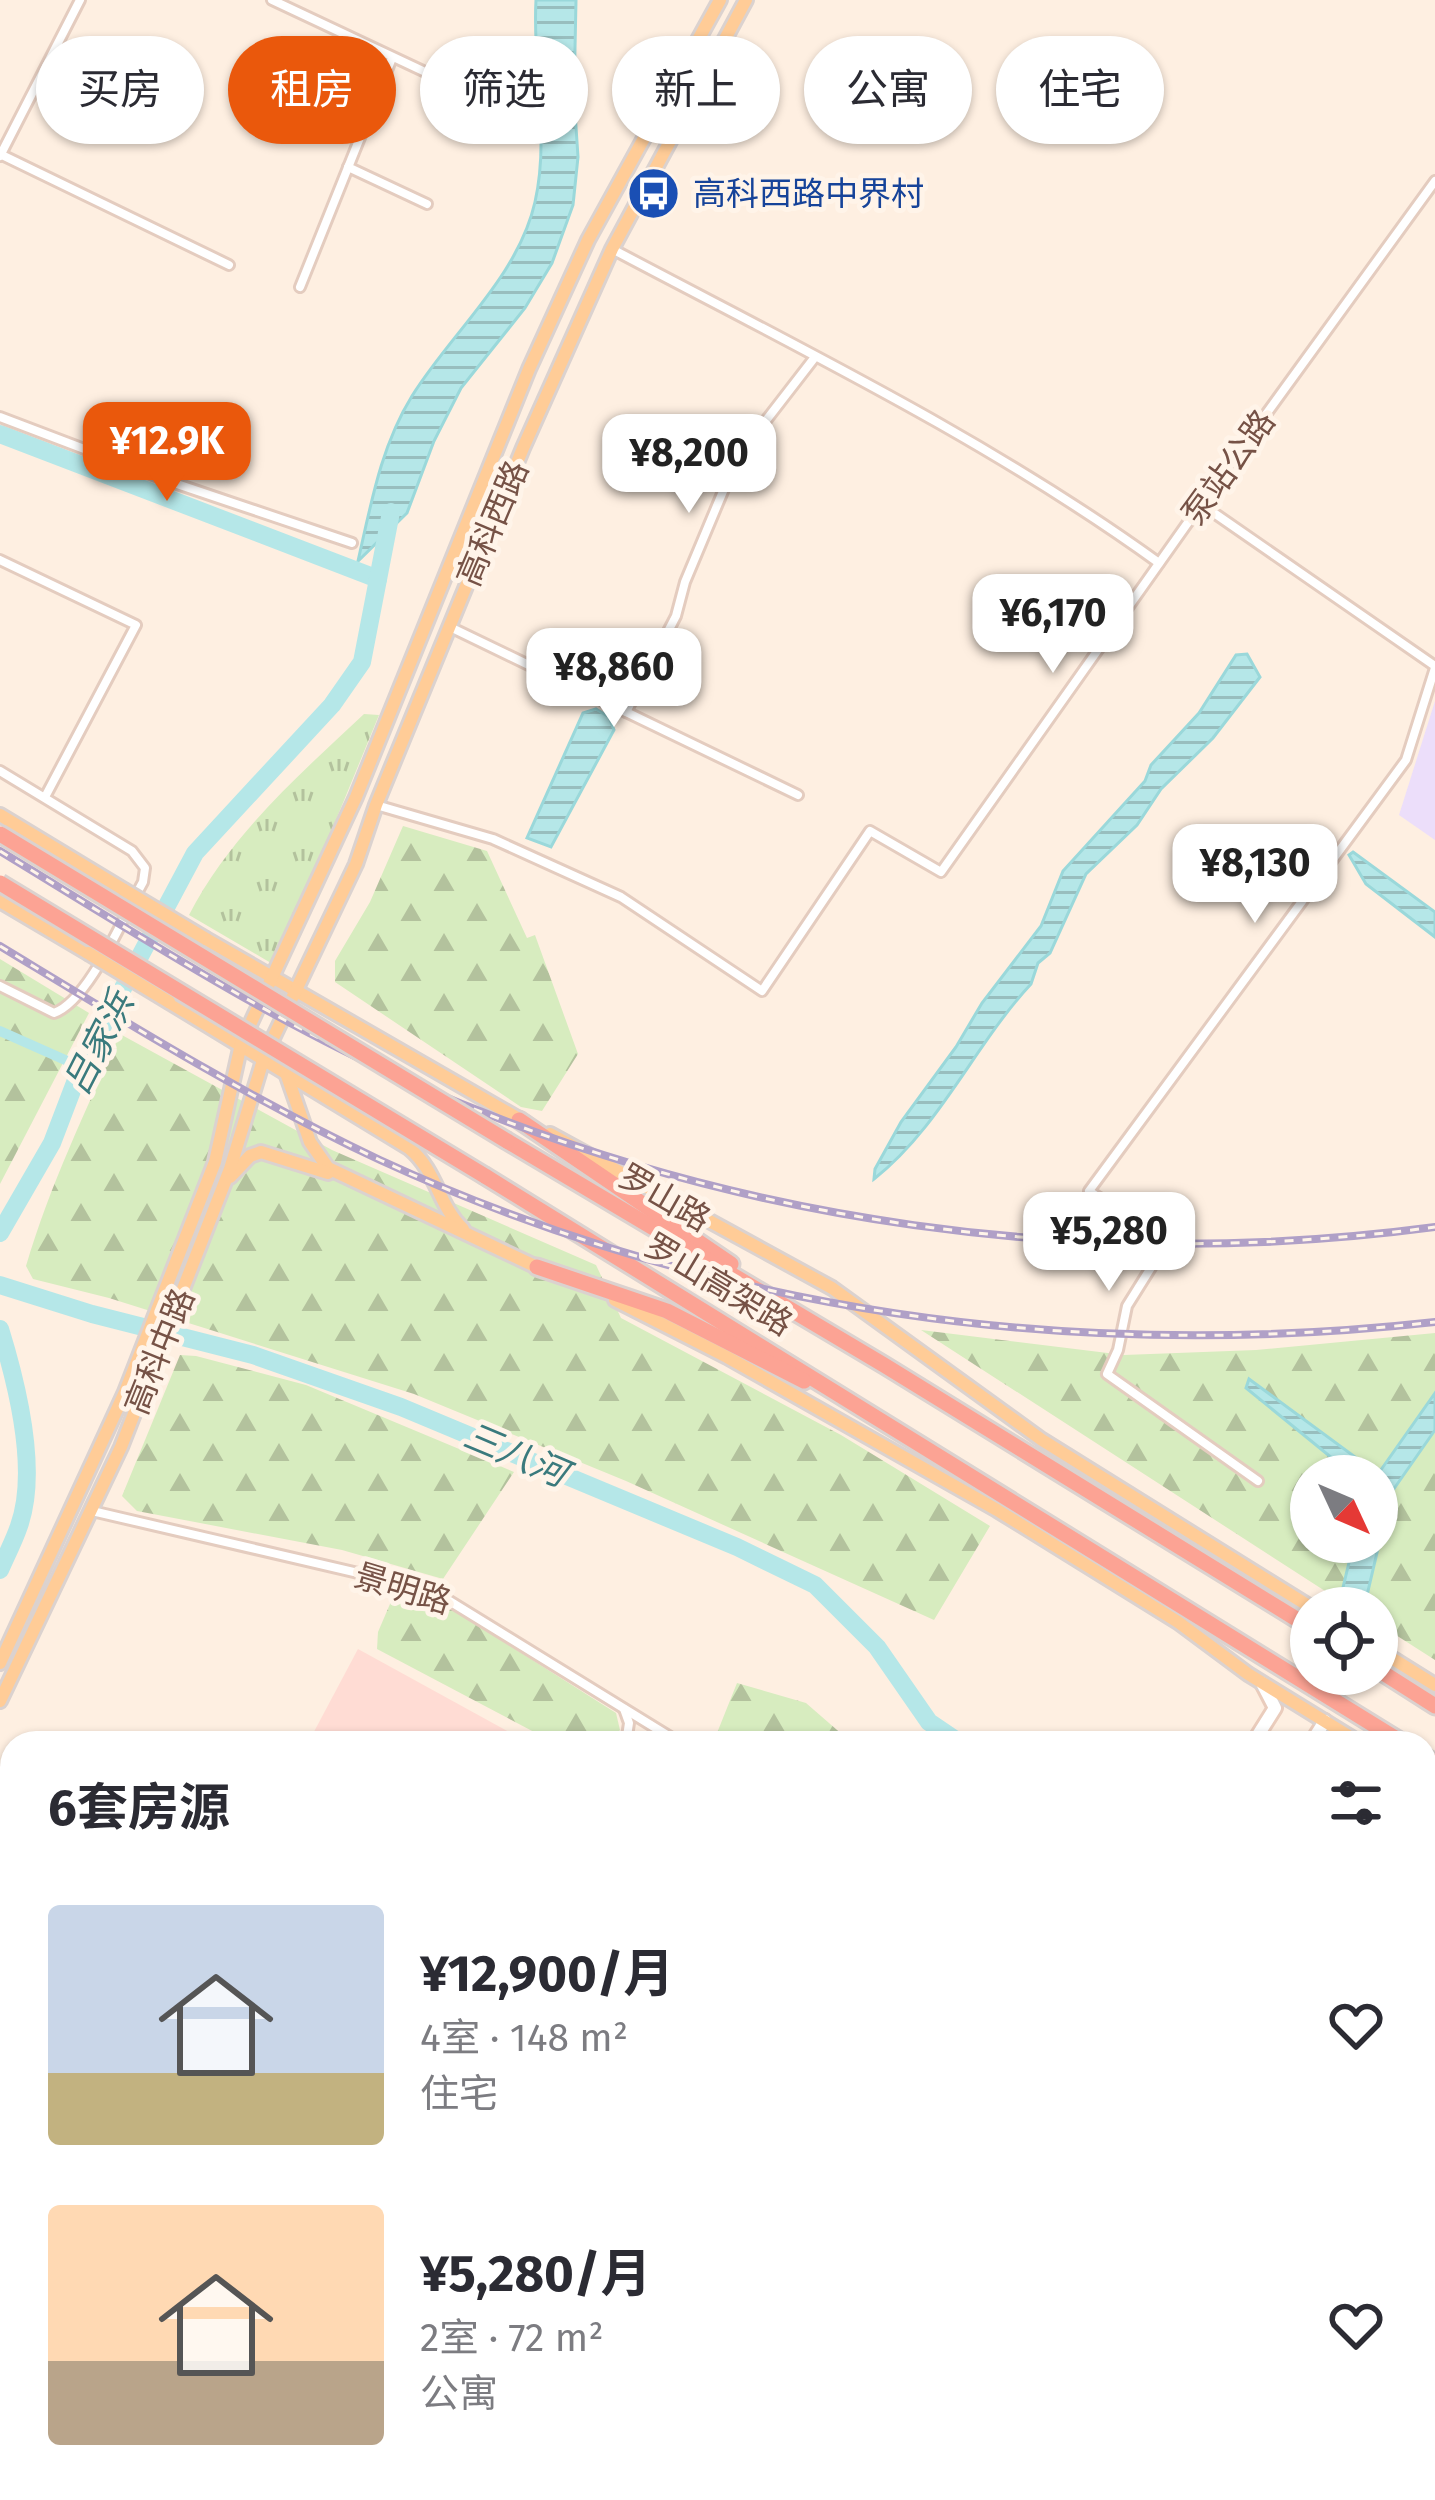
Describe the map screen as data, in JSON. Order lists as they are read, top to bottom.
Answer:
{
  "streets": {
    "highway": ["罗山高架路"],
    "main road": ["高科西路", "罗山路", "高科中路"],
    "street": ["泵站公路", "景明路"]
  },
  "crossings": [
    ["泵站公路", "高科西路"],
    ["高科西路", "罗山路"],
    ["高科西路", "高科中路"],
    ["罗山路", "高科中路"],
    ["高科中路", "景明路"]
  ],
  "water": ["吕家浜", "三八河"],
  "places": {
    "bus stop": ["高科西路中界村"]
  },
  "north": "bottom right",
  "page": {
    "chip": [
      "买房",
      "租房",
      "筛选",
      "新上",
      "公寓",
      "住宅"
    ],
    "price": [
      "¥12.9K",
      "¥8,200",
      "¥6,170",
      "¥8,860",
      "¥8,130",
      "¥5,280"
    ],
    "heading": "6套房源",
    "list": [
      {
        "name": "¥12,900/月",
        "note": "4室 · 148 m² · 住宅"
      },
      {
        "name": "¥5,280/月",
        "note": "2室 · 72 m² · 公寓"
      }
    ]
  }
}
